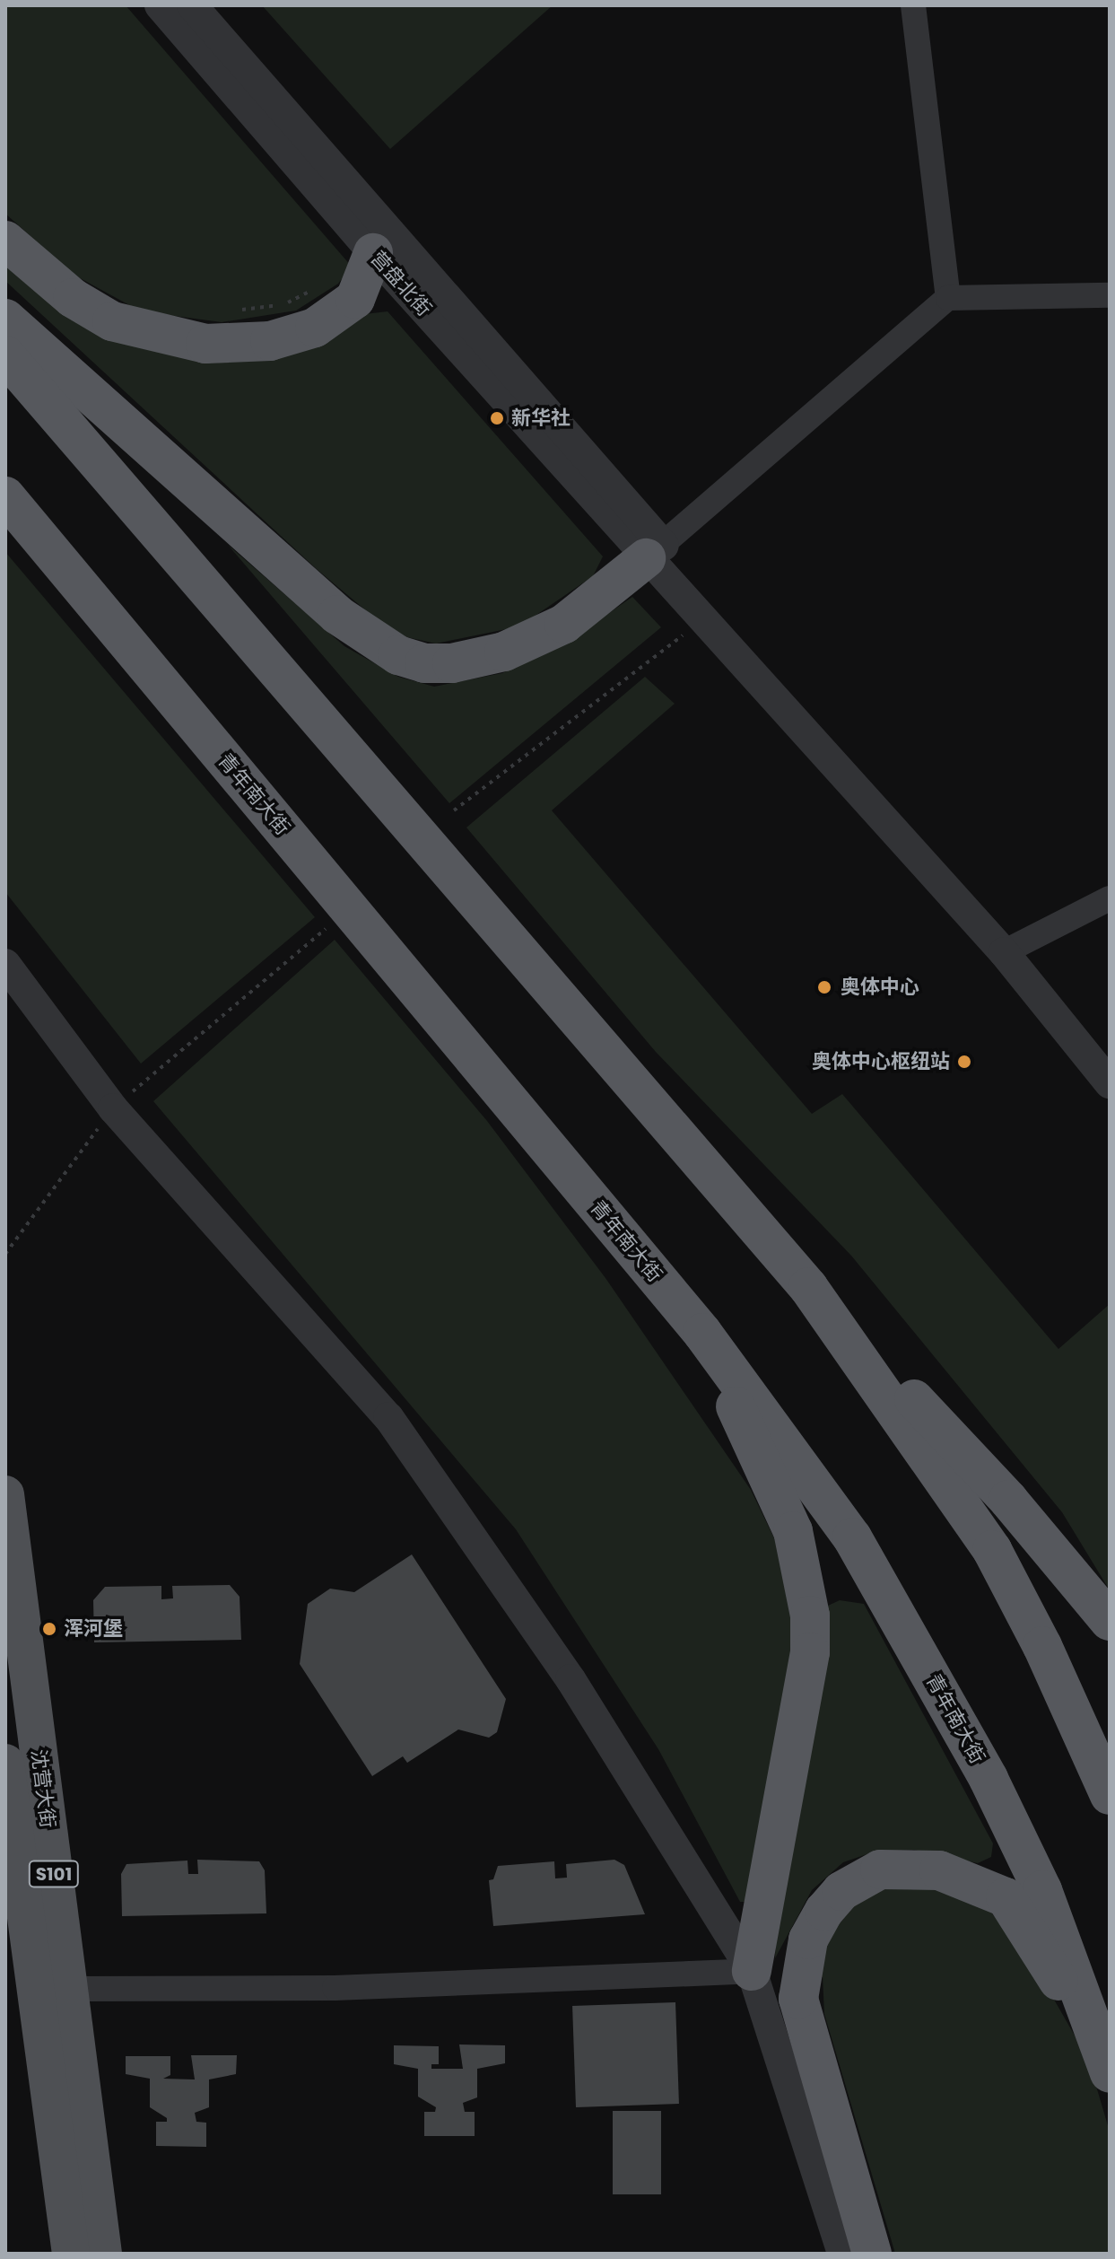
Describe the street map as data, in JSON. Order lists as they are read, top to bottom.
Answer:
{
  "streets": {
    "highway": ["青年南大街"],
    "main road": ["沈营大街", "S101"],
    "street": ["营盘北街"]
  },
  "places": [
    "新华社",
    "奥体中心",
    "奥体中心枢纽站",
    "浑河堡"
  ]
}
